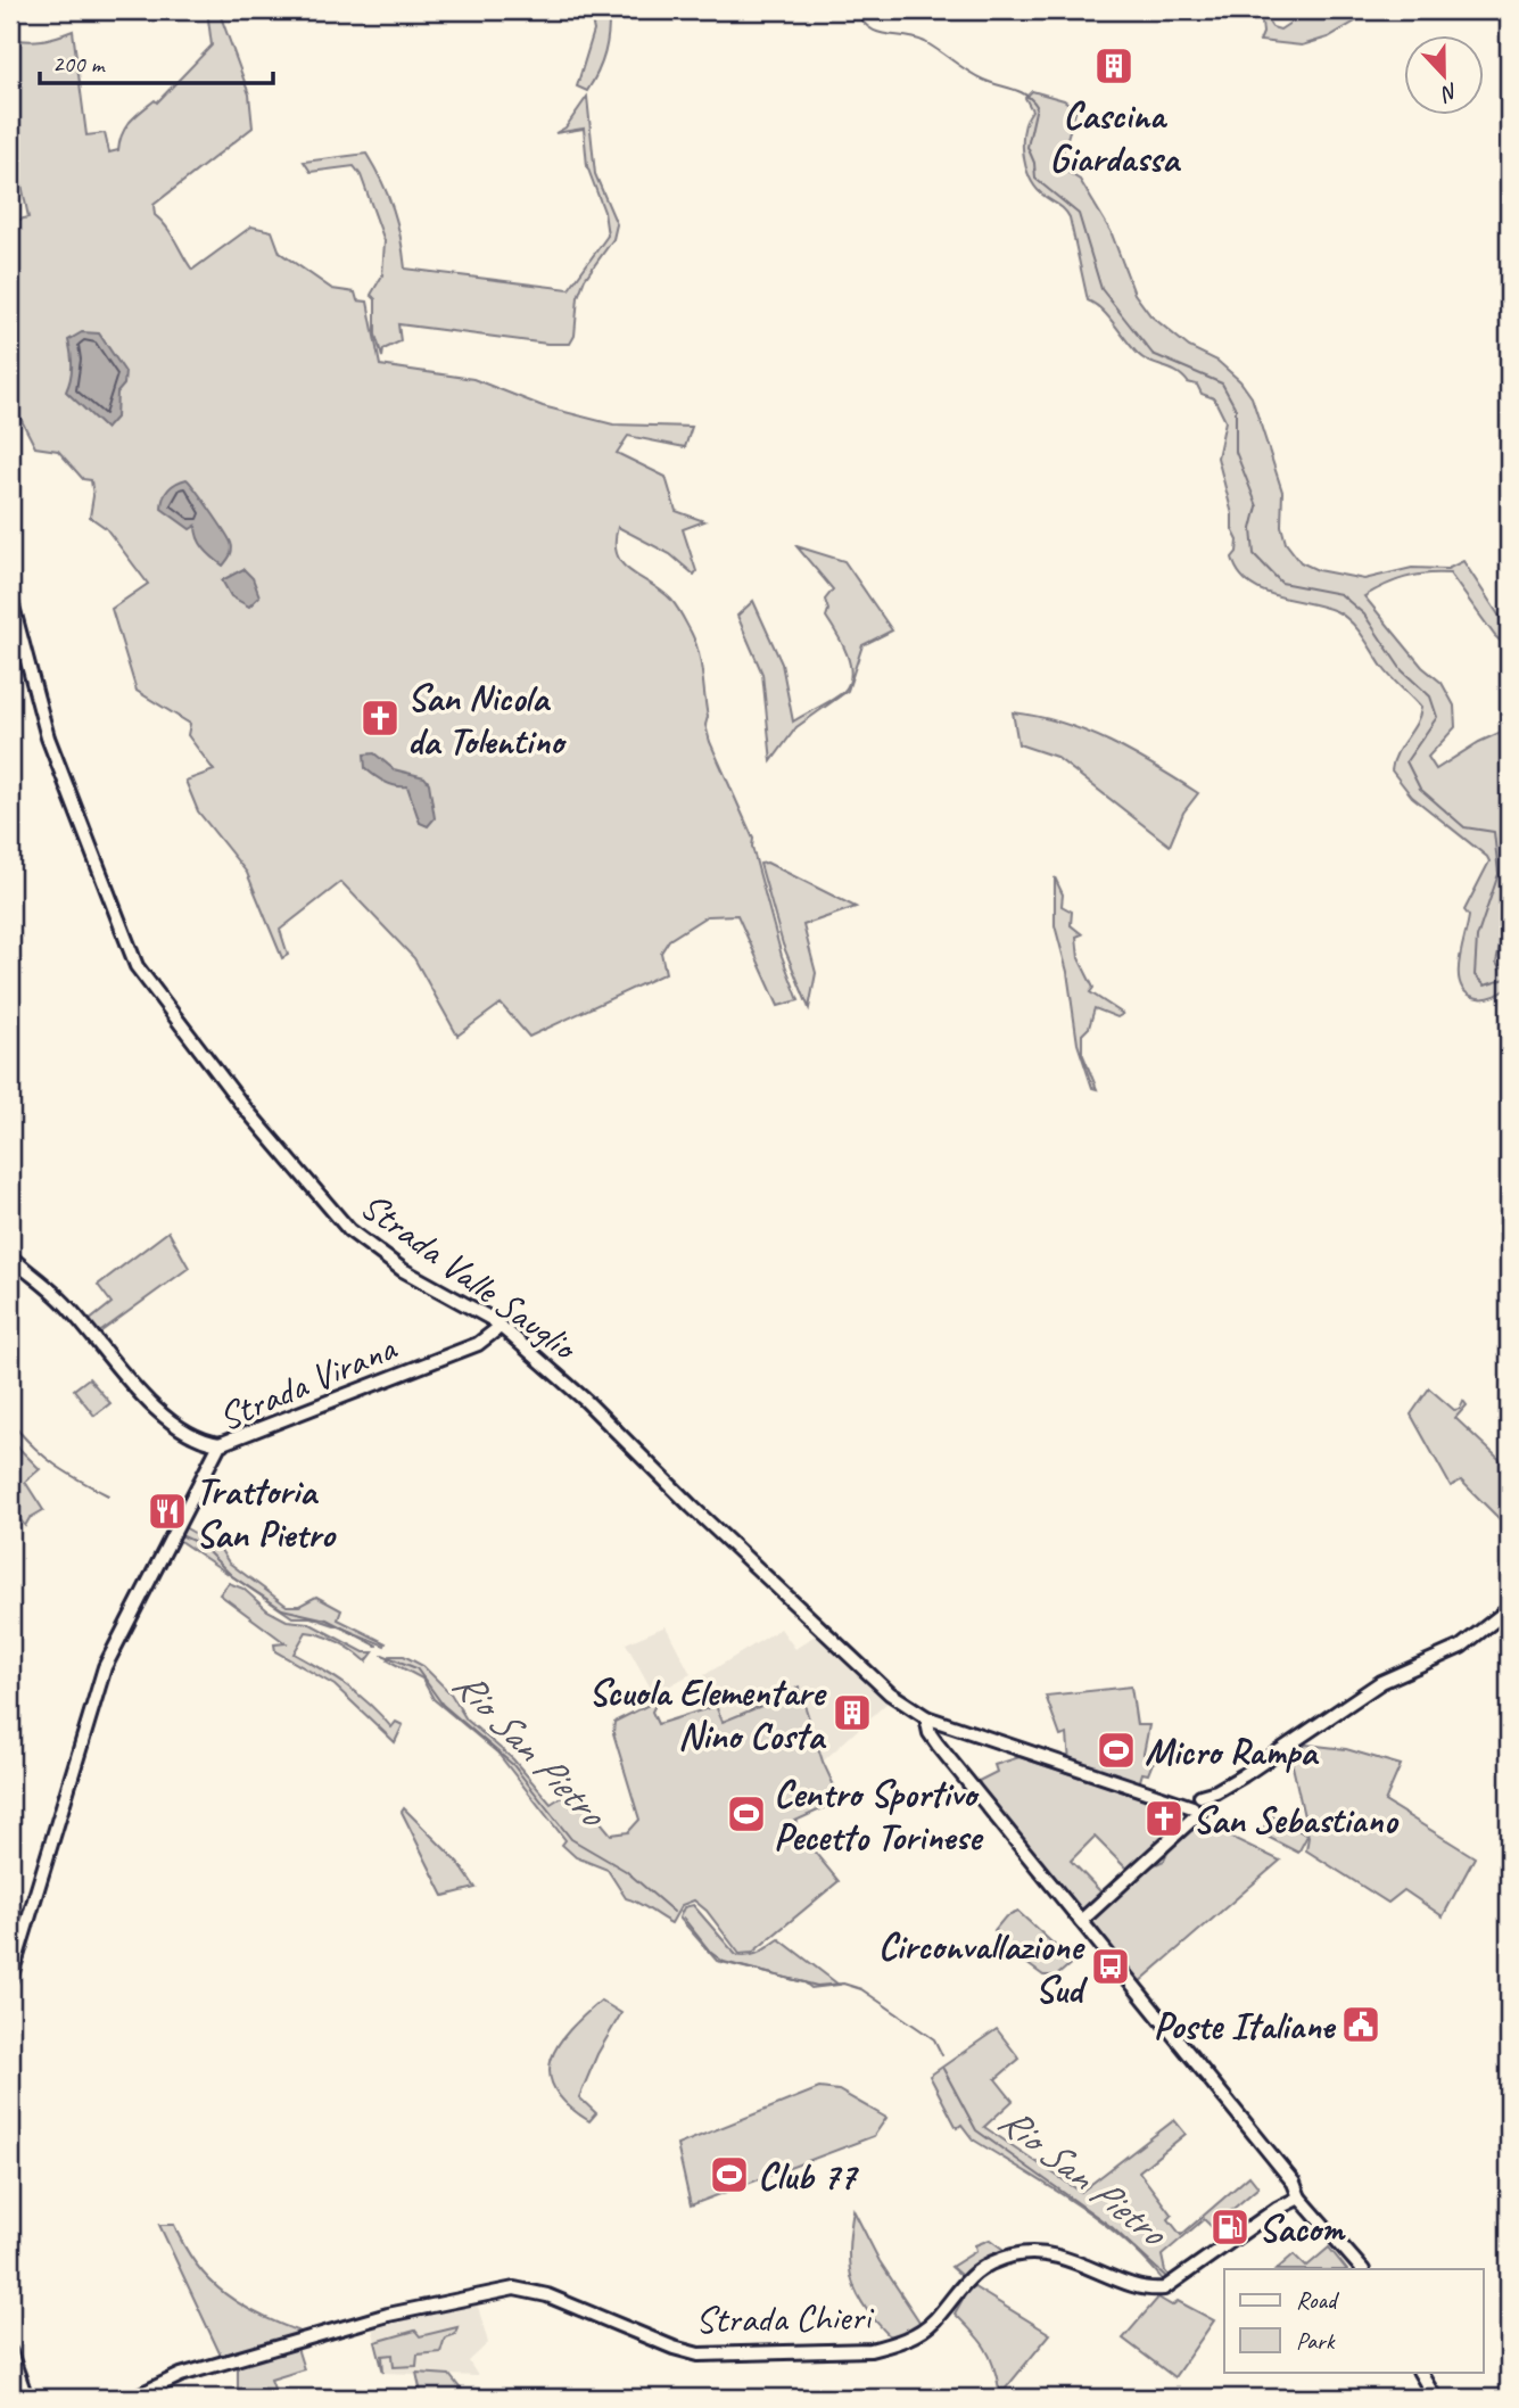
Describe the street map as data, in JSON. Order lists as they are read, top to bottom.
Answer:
{
  "streets": {
    "street": ["Strada Valle Sauglio", "Strada Virana", "Strada Chieri"]
  },
  "crossings": [
    ["Strada Valle Sauglio", "Strada Virana"]
  ],
  "water": ["Rio San Pietro"],
  "places": {
    "building": ["Cascina Giardassa", "Scuola Elementare Nino Costa"],
    "church": ["San Nicola da Tolentino", "San Sebastiano"],
    "restaurant": ["Trattoria San Pietro"],
    "sports": ["Micro Rampa", "Centro Sportivo Pecetto Torinese", "Club 77"],
    "bus stop": ["Circonvallazione Sud"],
    "public building": ["Poste Italiane"],
    "fuel station": ["Sacom"]
  },
  "legend": ["Road", "Park"],
  "scale_bar": "200 m",
  "north": "bottom"
}
